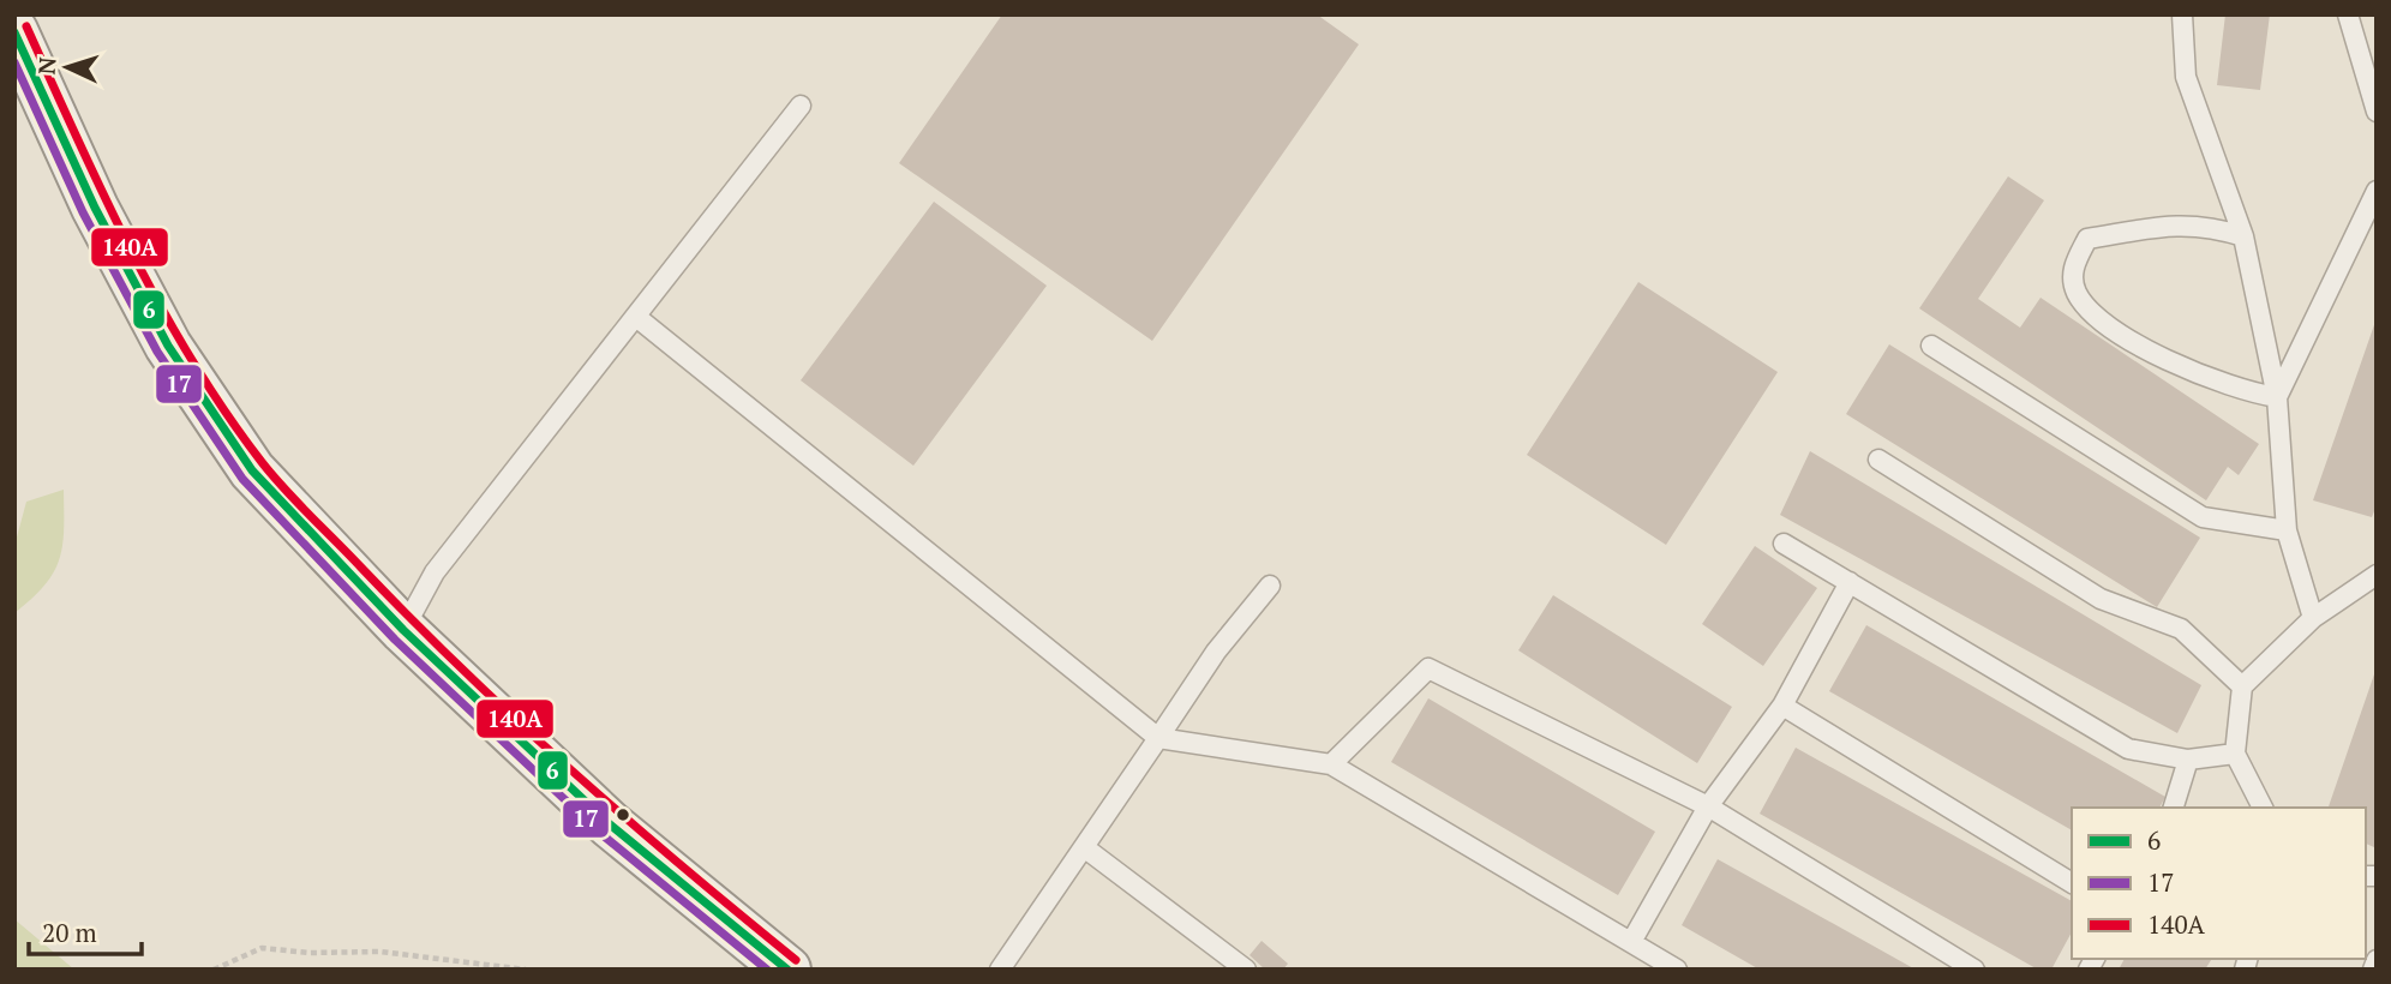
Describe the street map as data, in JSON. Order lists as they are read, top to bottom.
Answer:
{
  "lines": ["transit line 140А", "transit line 6", "transit line 17"],
  "legend": ["6", "17", "140А"],
  "scale_bar": "20 m",
  "north": "left"
}
